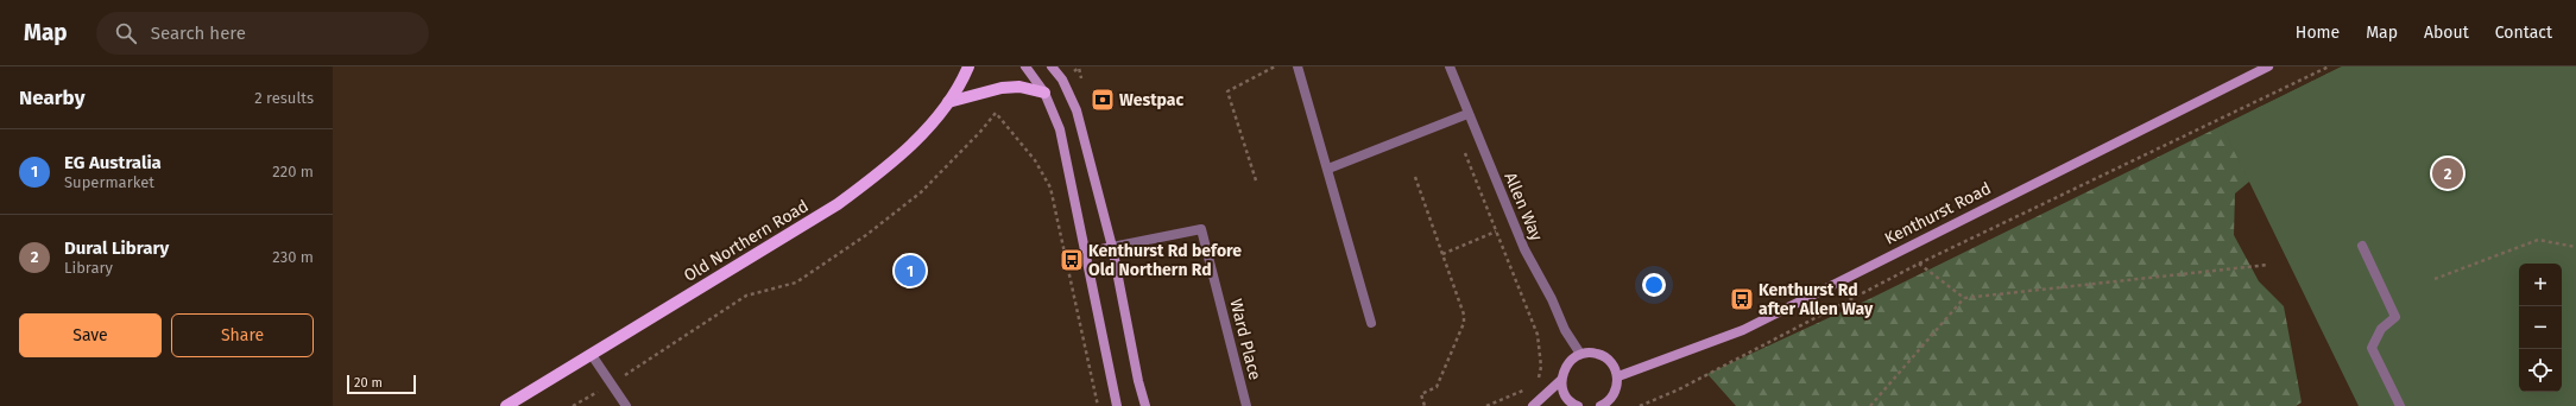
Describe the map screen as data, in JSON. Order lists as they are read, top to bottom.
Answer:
{
  "streets": {
    "main road": ["Kenthurst Road", "Old Northern Road"],
    "lane": ["Allen Way", "Ward Place"]
  },
  "places": {
    "bank": ["Westpac"],
    "bus stop": ["Kenthurst Rd before Old Northern Rd", "Kenthurst Rd after Allen Way"]
  },
  "scale_bar": "20 m",
  "page": {
    "header": "Map",
    "search": "Search here",
    "nav": [
      "Home",
      "Map",
      "About",
      "Contact"
    ],
    "heading": ["Nearby", "2 results"],
    "list": [
      {
        "mark": "1",
        "name": "EG Australia",
        "note": "Supermarket",
        "value": "220 m"
      },
      {
        "mark": "2",
        "name": "Dural Library",
        "note": "Library",
        "value": "230 m"
      }
    ],
    "pins": ["2", "1"],
    "map_buttons": ["+", "−"],
    "buttons": ["Save", "Share"],
    "scale": "20 m"
  }
}
